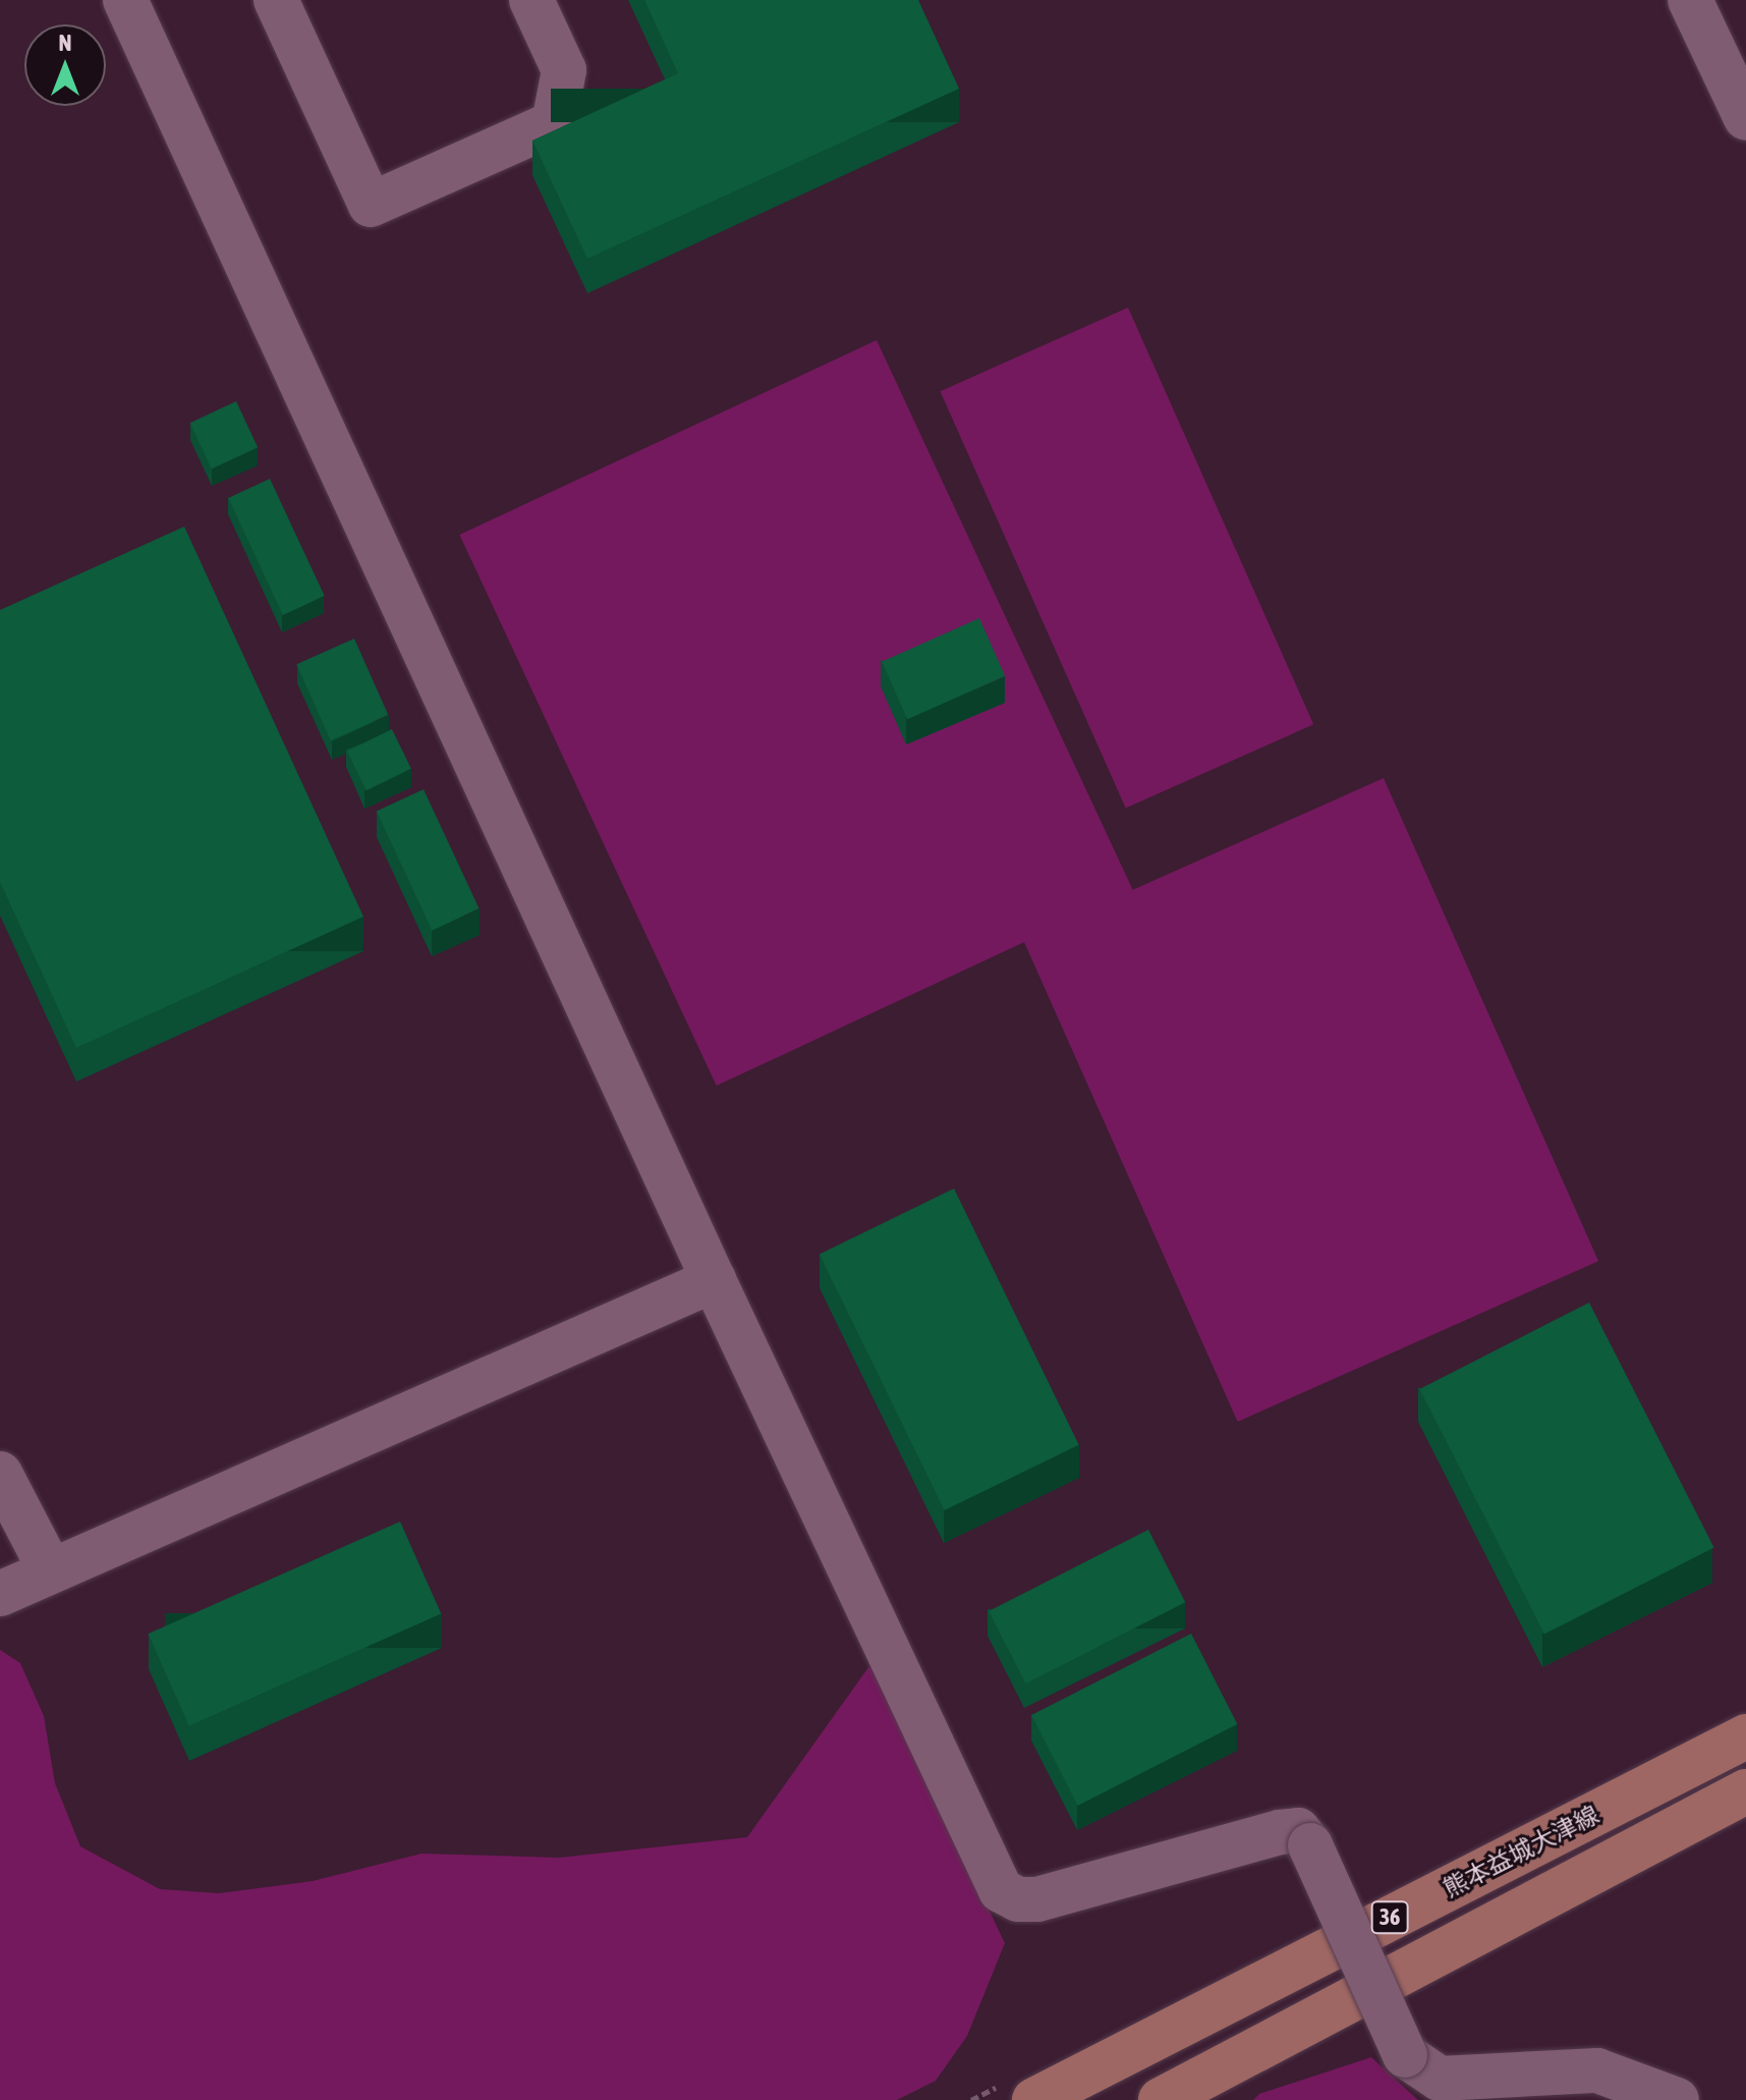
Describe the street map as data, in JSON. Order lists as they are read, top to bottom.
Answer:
{
  "streets": {
    "main road": ["熊本益城大津線", "36"]
  },
  "north": "top"
}
